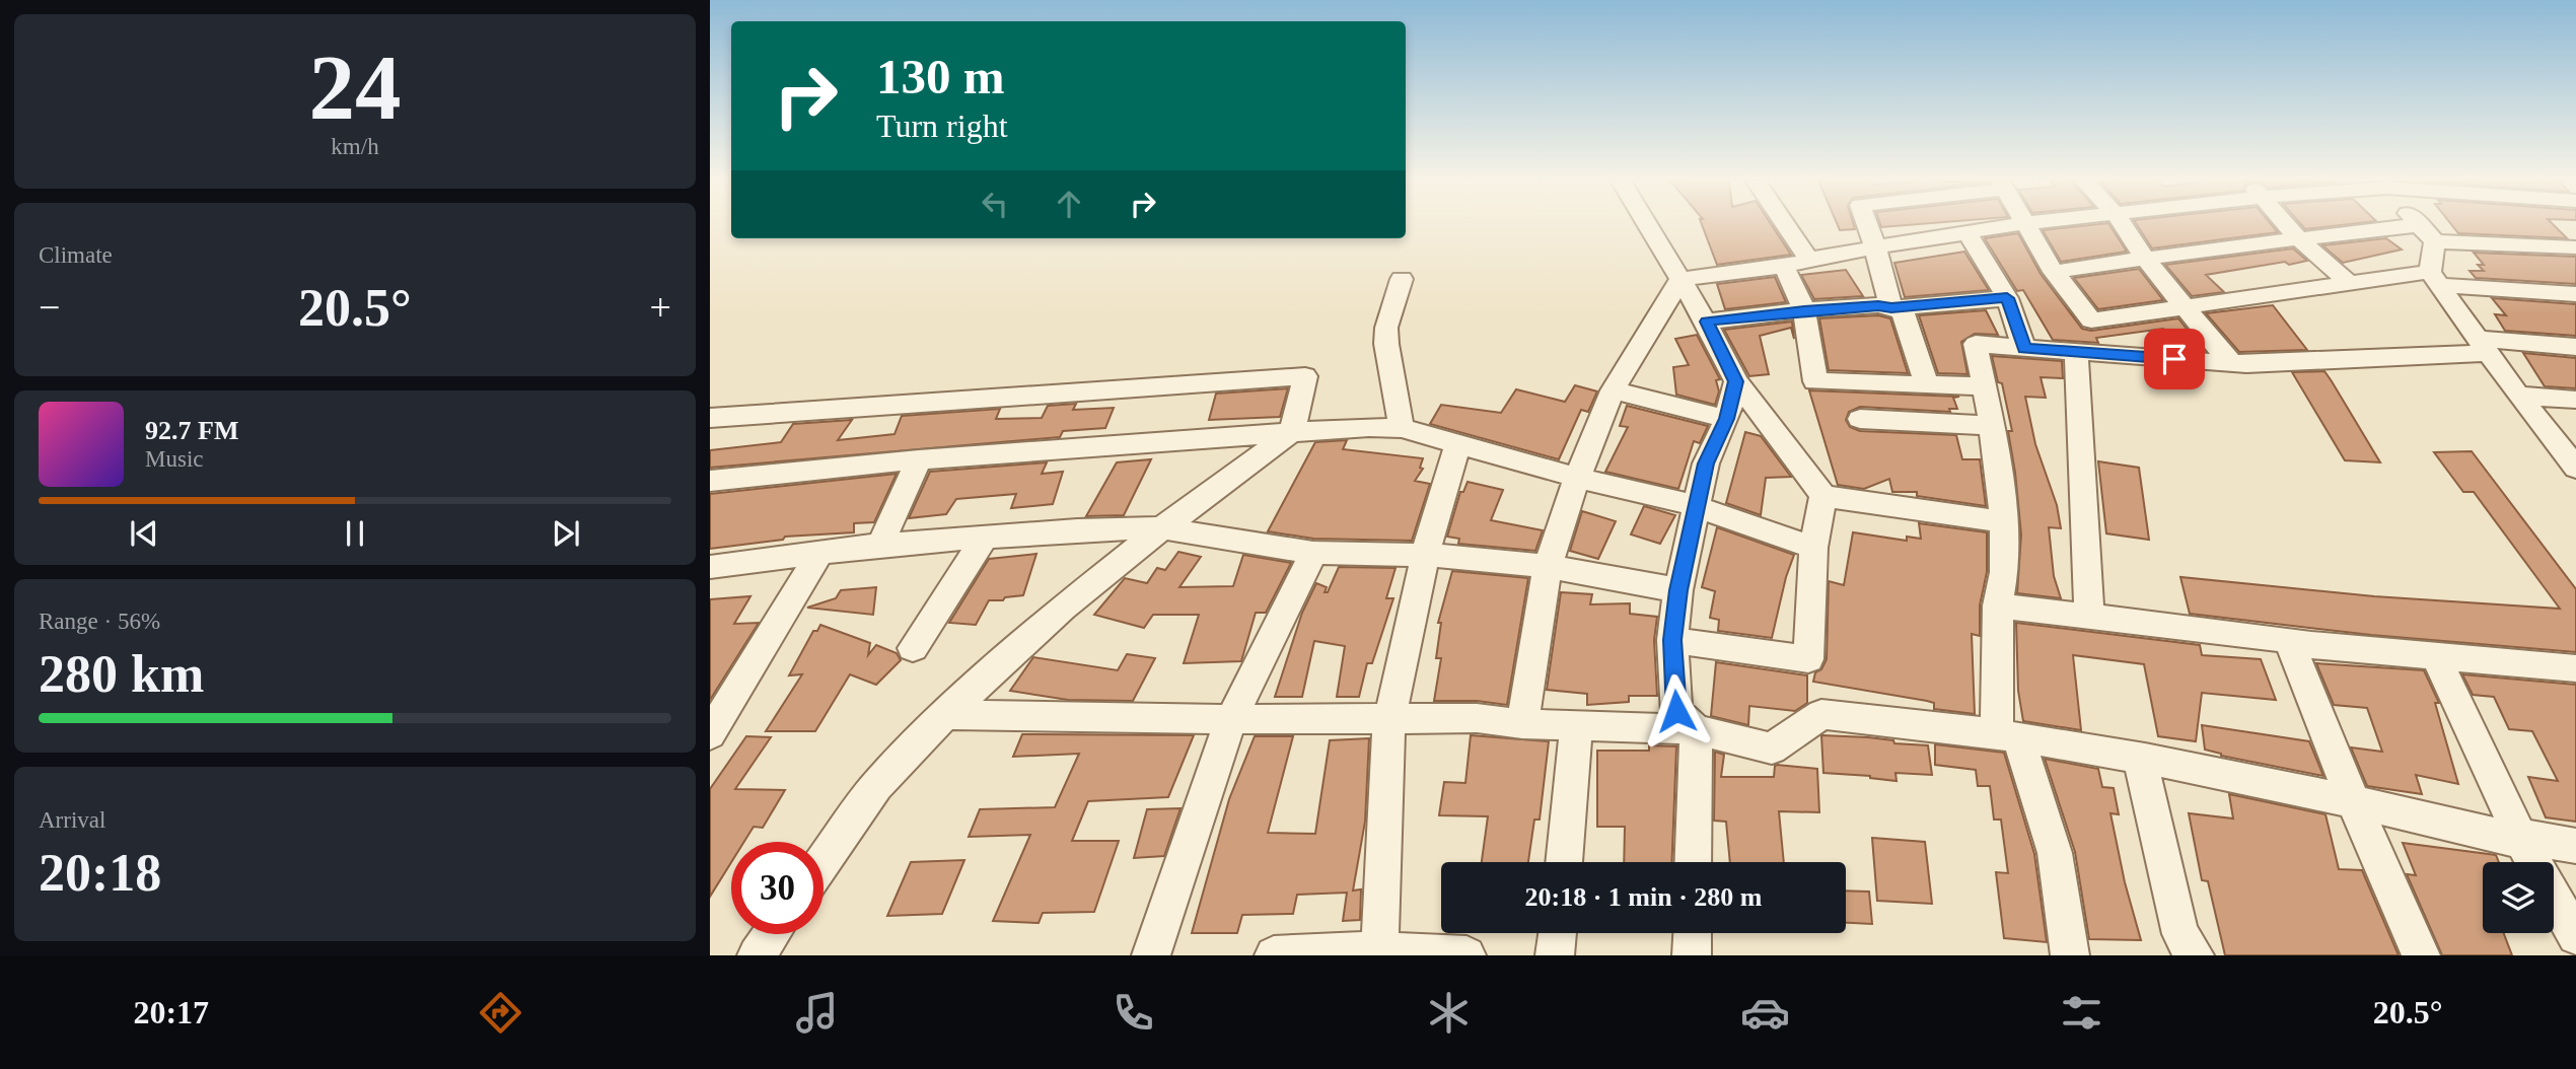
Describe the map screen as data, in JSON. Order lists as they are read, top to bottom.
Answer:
{
  "page": {
    "tile": [
      ["24", "km/h"],
      "Climate",
      ["Range · 56%", "280 km"],
      ["Arrival", "20:18"]
    ],
    "turn": ["130 m", "Turn right"],
    "heat": ["−", "20.5°", "+"],
    "song": ["92.7 FM", "Music"],
    "limit": "30",
    "trip": "20:18 · 1 min · 280 m",
    "tabs": ["20:17", "20.5°"]
  }
}
